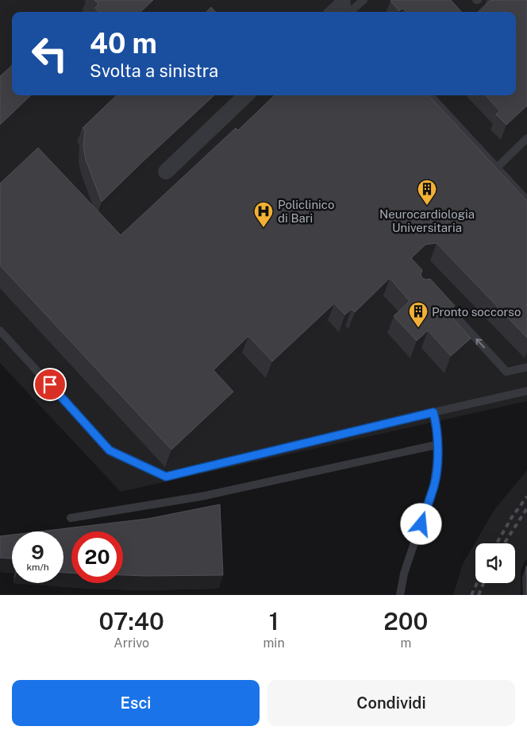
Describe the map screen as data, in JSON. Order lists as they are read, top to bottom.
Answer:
{
  "places": {
    "building": ["Neurocardiologia Universitaria", "Pronto soccorso"],
    "hospital": ["Policlinico di Bari"]
  },
  "page": {
    "turn": ["40 m", "Svolta a sinistra"],
    "speed": "9 km/h",
    "limit": "20",
    "eta": [
      "07:40",
      "Arrivo",
      "1",
      "min",
      "200",
      "m"
    ],
    "buttons": ["Esci", "Condividi"]
  }
}
